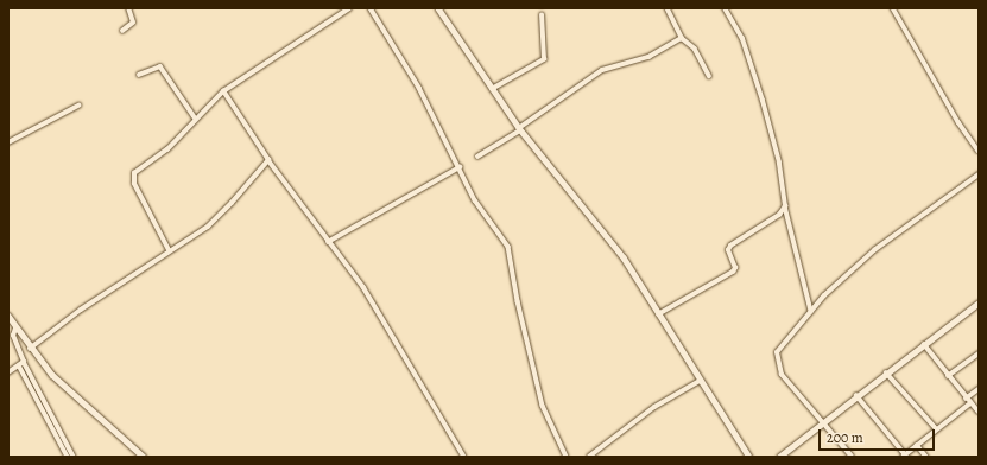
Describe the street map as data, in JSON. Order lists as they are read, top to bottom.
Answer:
{
  "scale_bar": "200 m"
}
